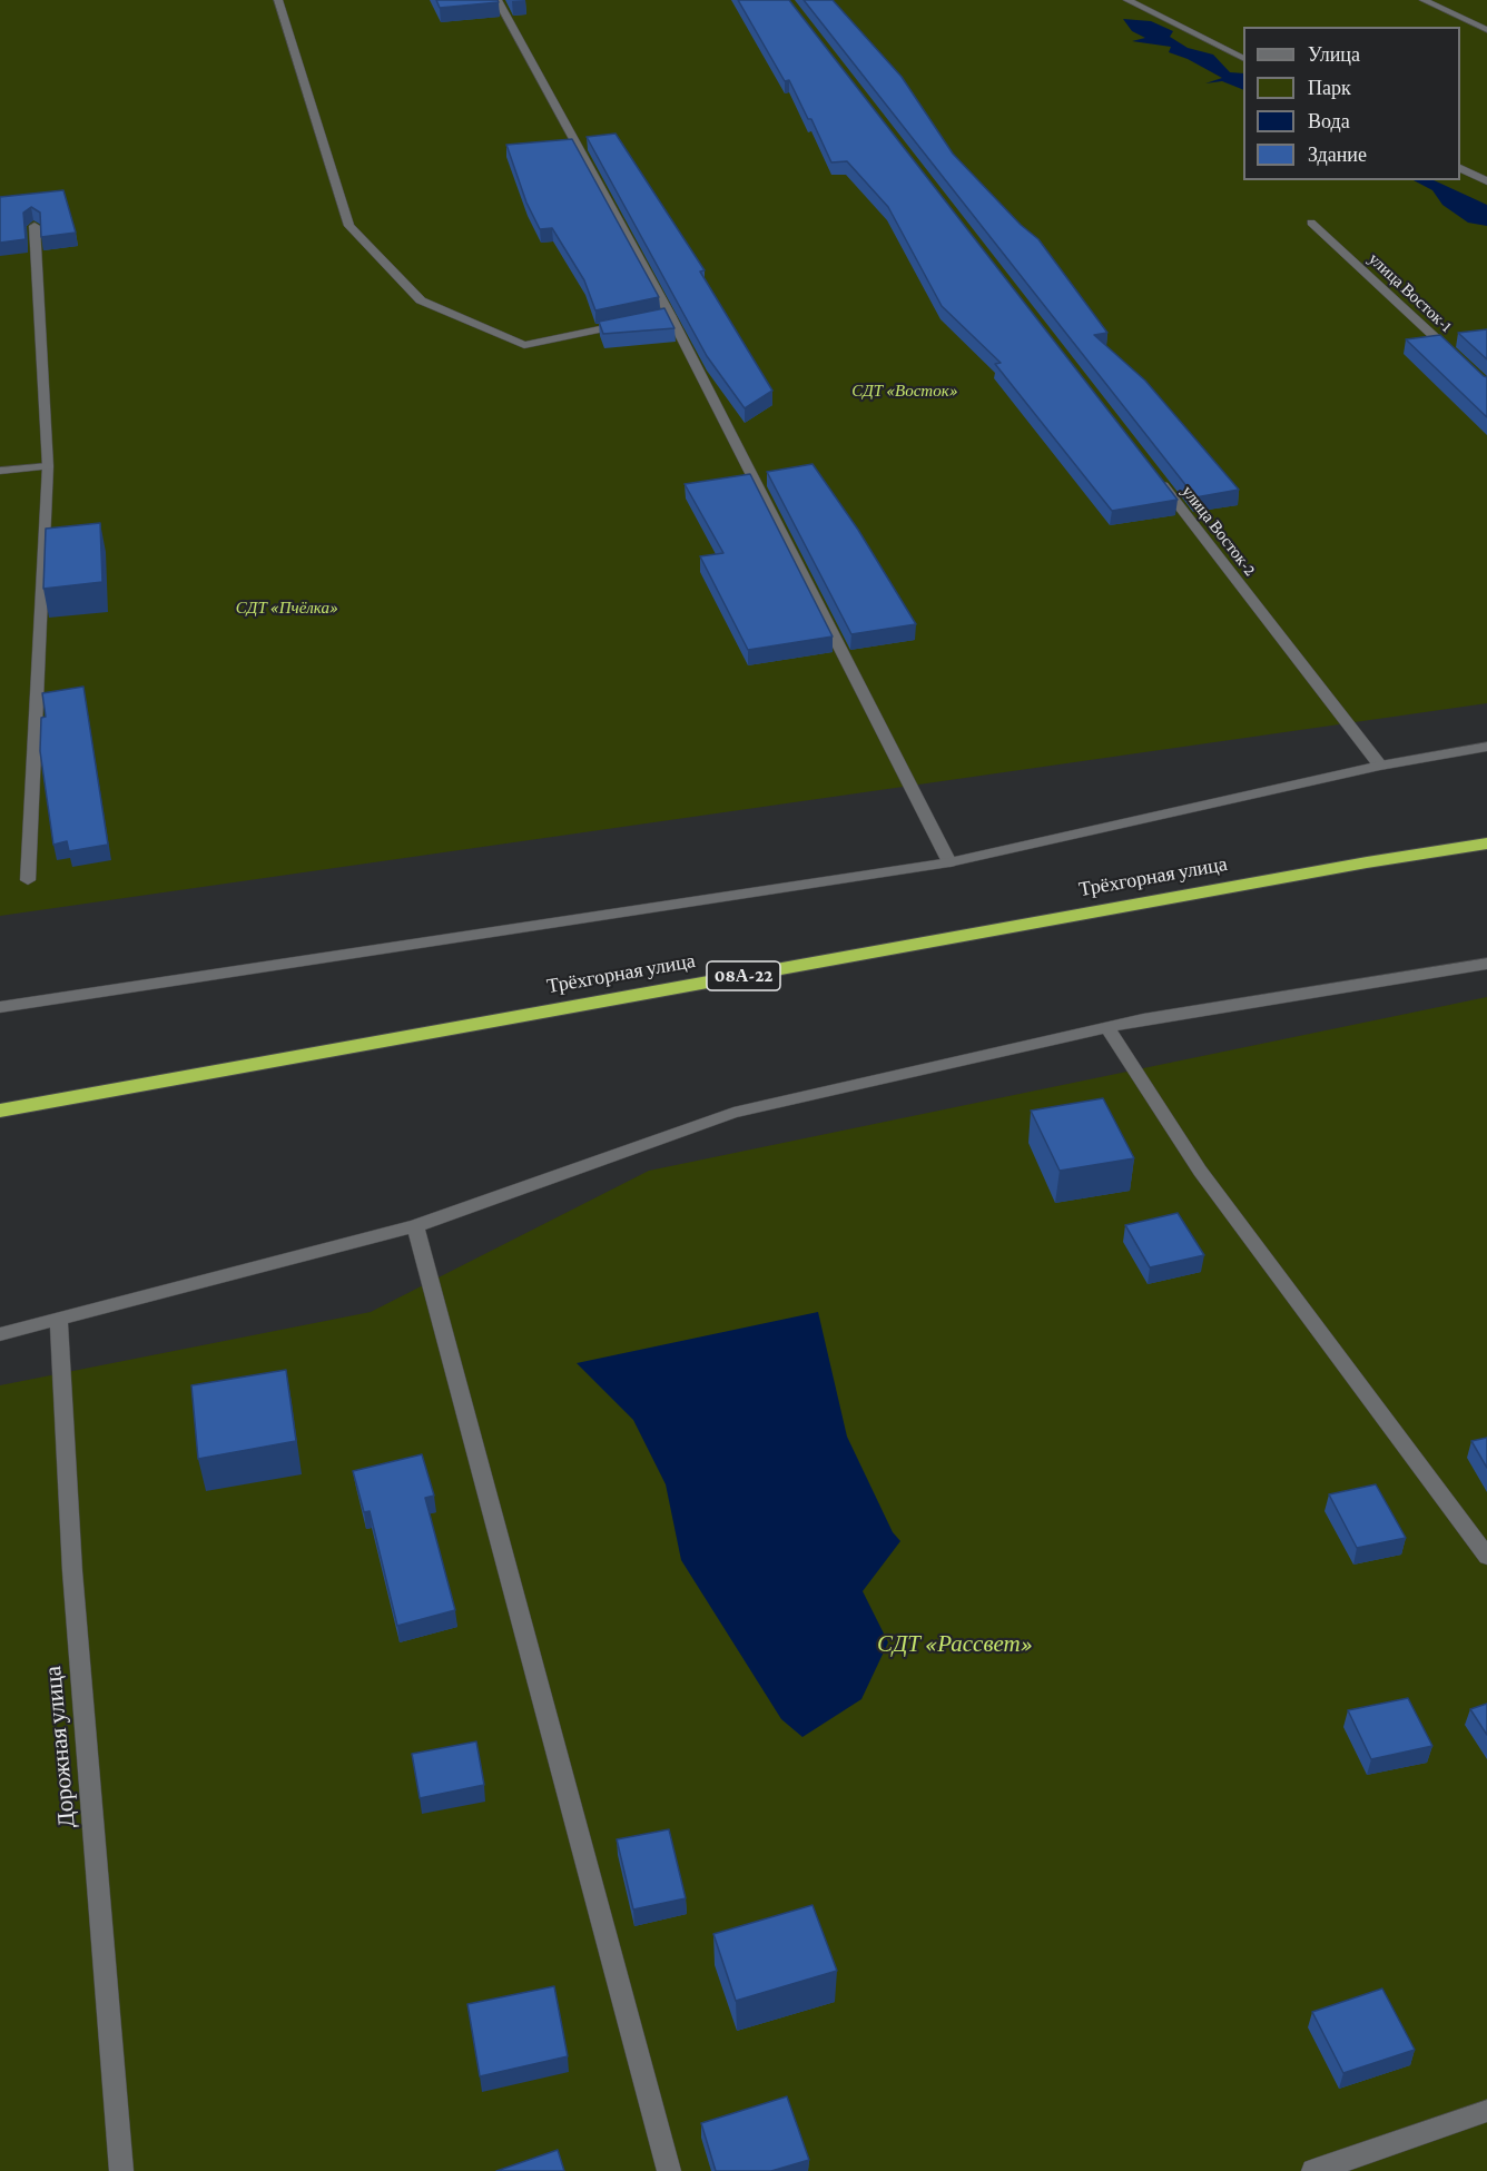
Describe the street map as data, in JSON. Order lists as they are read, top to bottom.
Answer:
{
  "streets": {
    "highway": ["Трёхгорная улица", "08А-22"],
    "street": ["улица Восток-1", "улица Восток-2", "Дорожная улица"]
  },
  "parks": ["СДТ «Восток»", "СДТ «Пчёлка»", "СДТ «Рассвет»"],
  "legend": [
    "Улица",
    "Парк",
    "Вода",
    "Здание"
  ]
}
